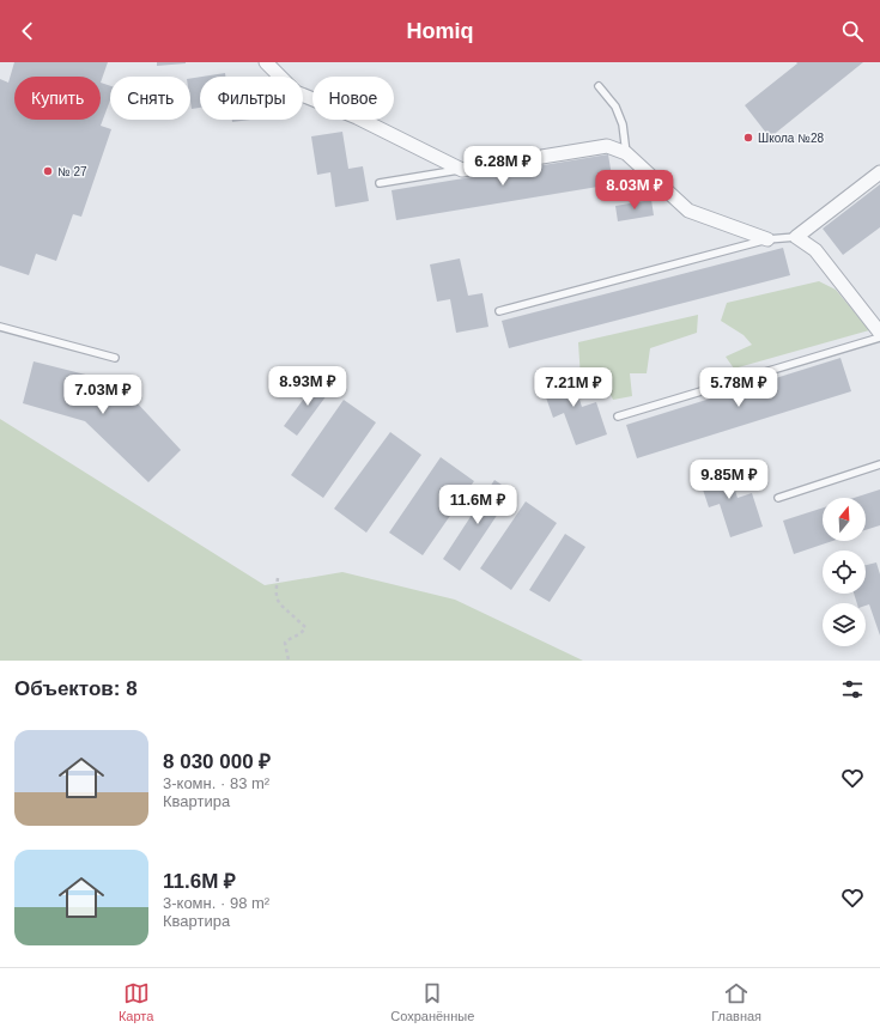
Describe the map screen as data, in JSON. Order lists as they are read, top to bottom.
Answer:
{
  "places": ["Школа №28", "№ 27"],
  "north": "top",
  "page": {
    "header": "Homiq",
    "chip": [
      "Купить",
      "Снять",
      "Фильтры",
      "Новое"
    ],
    "price": [
      "6.28M ₽",
      "8.03M ₽",
      "8.93M ₽",
      "7.21M ₽",
      "5.78M ₽",
      "7.03M ₽",
      "9.85M ₽",
      "11.6M ₽"
    ],
    "heading": "Объектов: 8",
    "list": [
      {
        "name": "8 030 000 ₽",
        "note": "3-комн. · 83 m² · Квартира"
      },
      {
        "name": "11.6M ₽",
        "note": "3-комн. · 98 m² · Квартира"
      }
    ],
    "tabs": ["Карта", "Сохранённые", "Главная"]
  }
}
